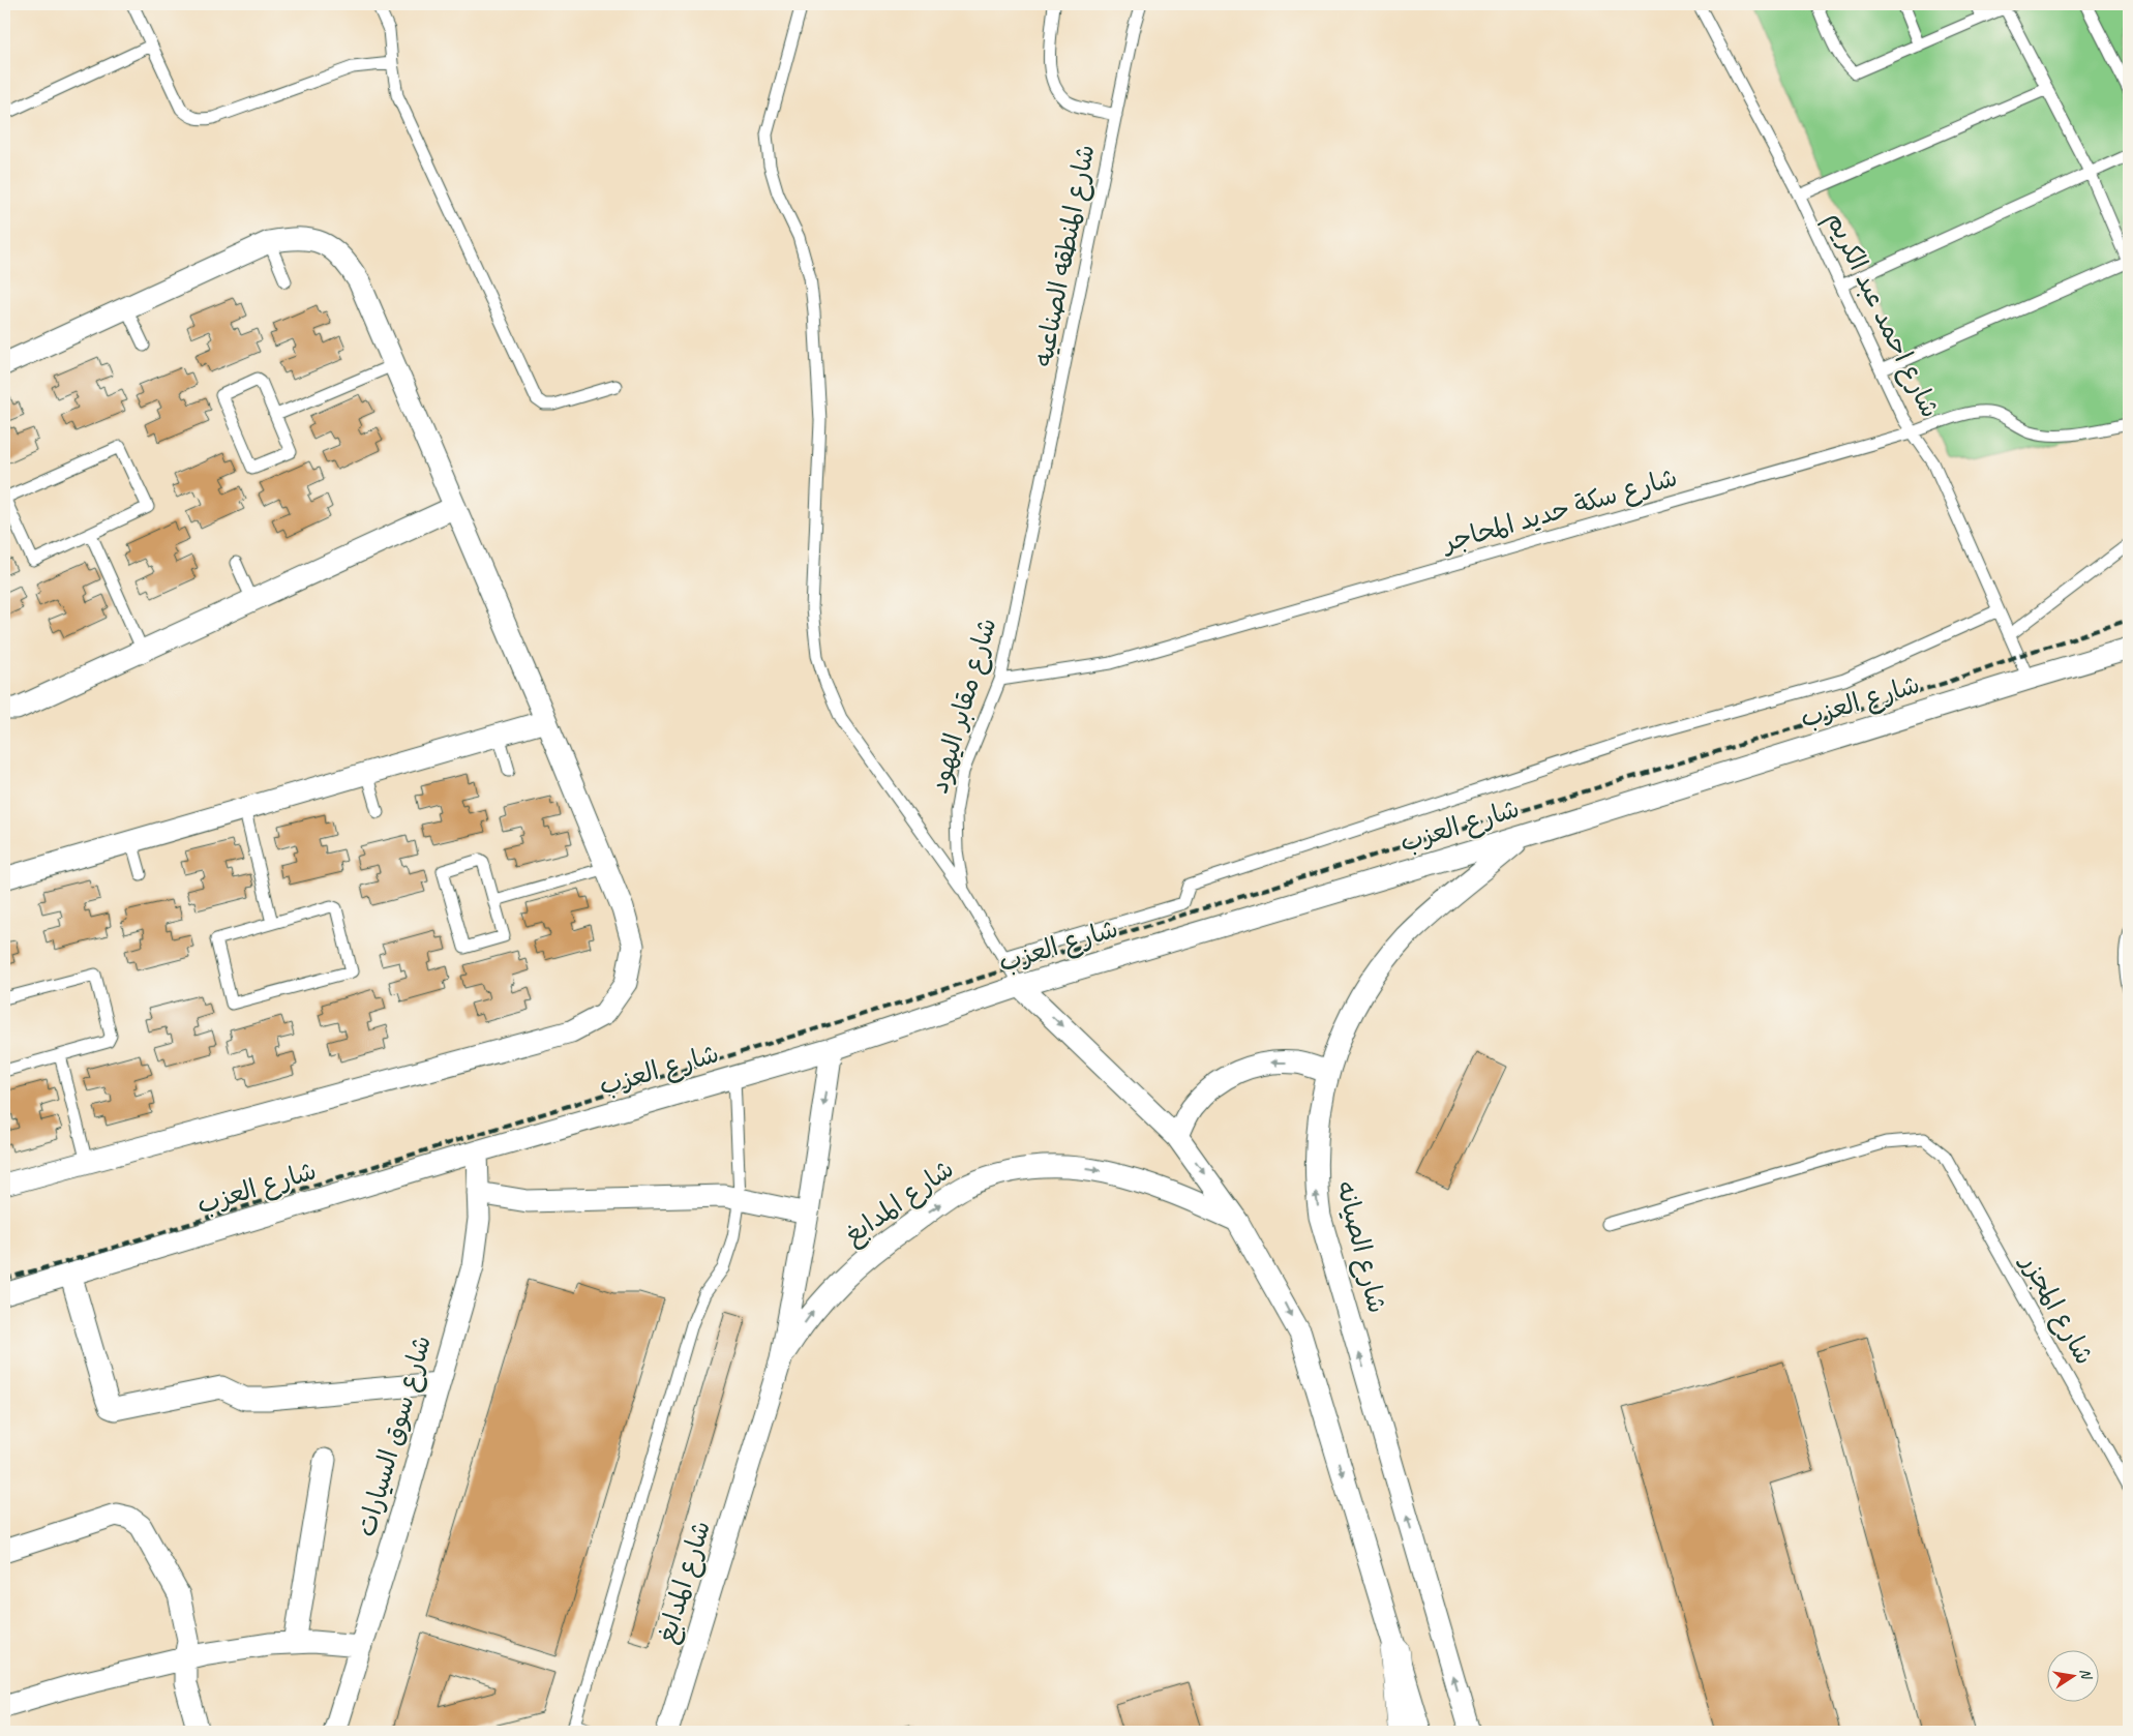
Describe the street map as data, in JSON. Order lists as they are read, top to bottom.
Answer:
{
  "streets": {
    "street": [
      "شارع العزب",
      "شارع المدابغ",
      "شارع الصيانه",
      "شارع سوق السيارات"
    ],
    "lane": [
      "شارع المنطقه الصناعيه",
      "شارع احمد عبد الكريم",
      "شارع سكة حديد المحاجر",
      "شارع مقابر اليهود",
      "شارع المجزر"
    ]
  },
  "crossings": [
    ["شارع المنطقه الصناعيه", "شارع مقابر اليهود"],
    ["شارع احمد عبد الكريم", "شارع سكة حديد المحاجر"],
    ["شارع احمد عبد الكريم", "شارع العزب"],
    ["شارع سكة حديد المحاجر", "شارع مقابر اليهود"],
    ["شارع العزب", "شارع مقابر اليهود"],
    ["شارع العزب", "شارع المدابغ"],
    ["شارع العزب", "شارع الصيانه"],
    ["شارع العزب", "شارع سوق السيارات"]
  ],
  "north": "right"
}
